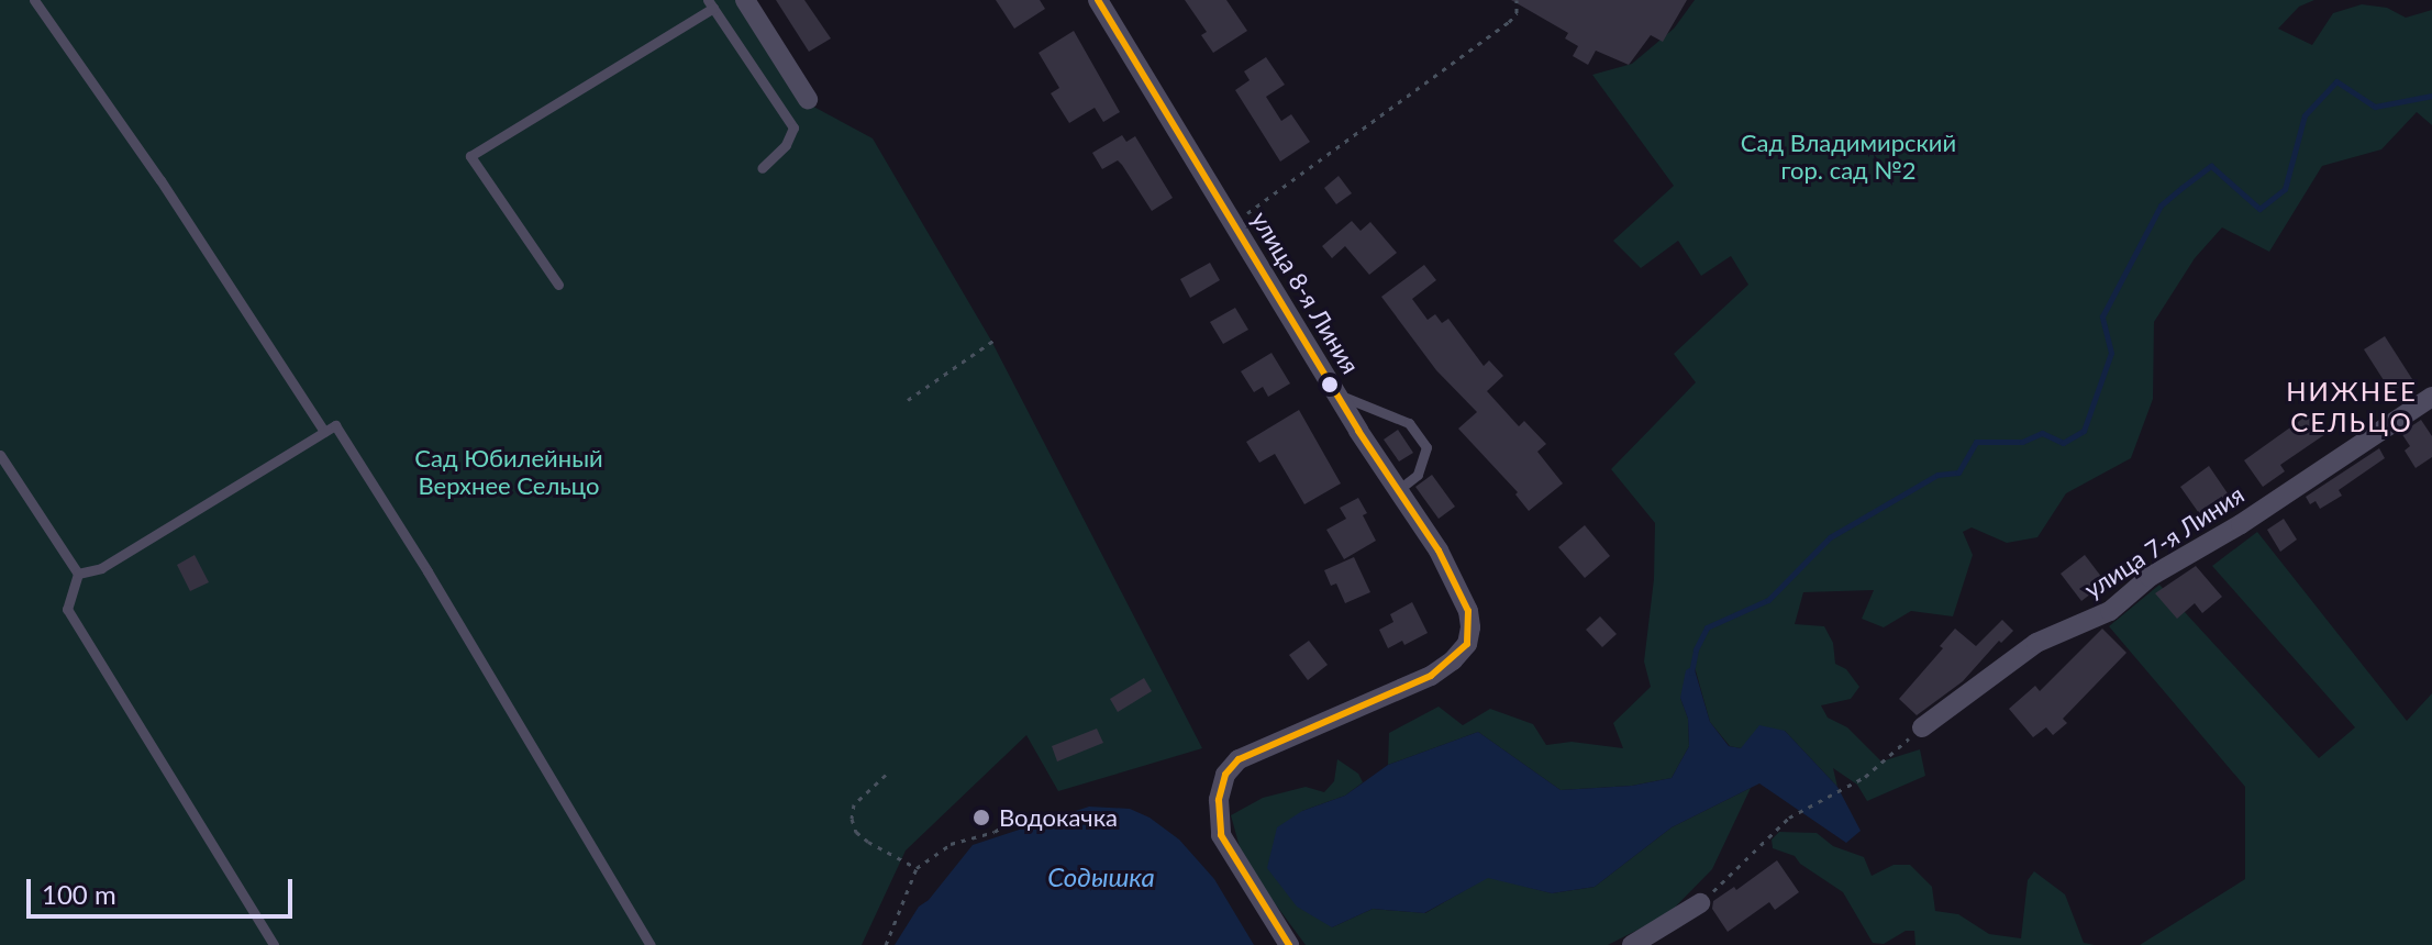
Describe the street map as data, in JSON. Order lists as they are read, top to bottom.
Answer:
{
  "streets": {
    "street": ["улица 8-я Линия", "улица 7-я Линия"]
  },
  "districts": ["НИЖНЕЕ СЕЛЬЦО"],
  "water": ["Содышка"],
  "parks": ["Сад Владимирский гор. сад №2", "Сад Юбилейный Верхнее Сельцо"],
  "places": ["Водокачка"],
  "scale_bar": "100 m"
}
